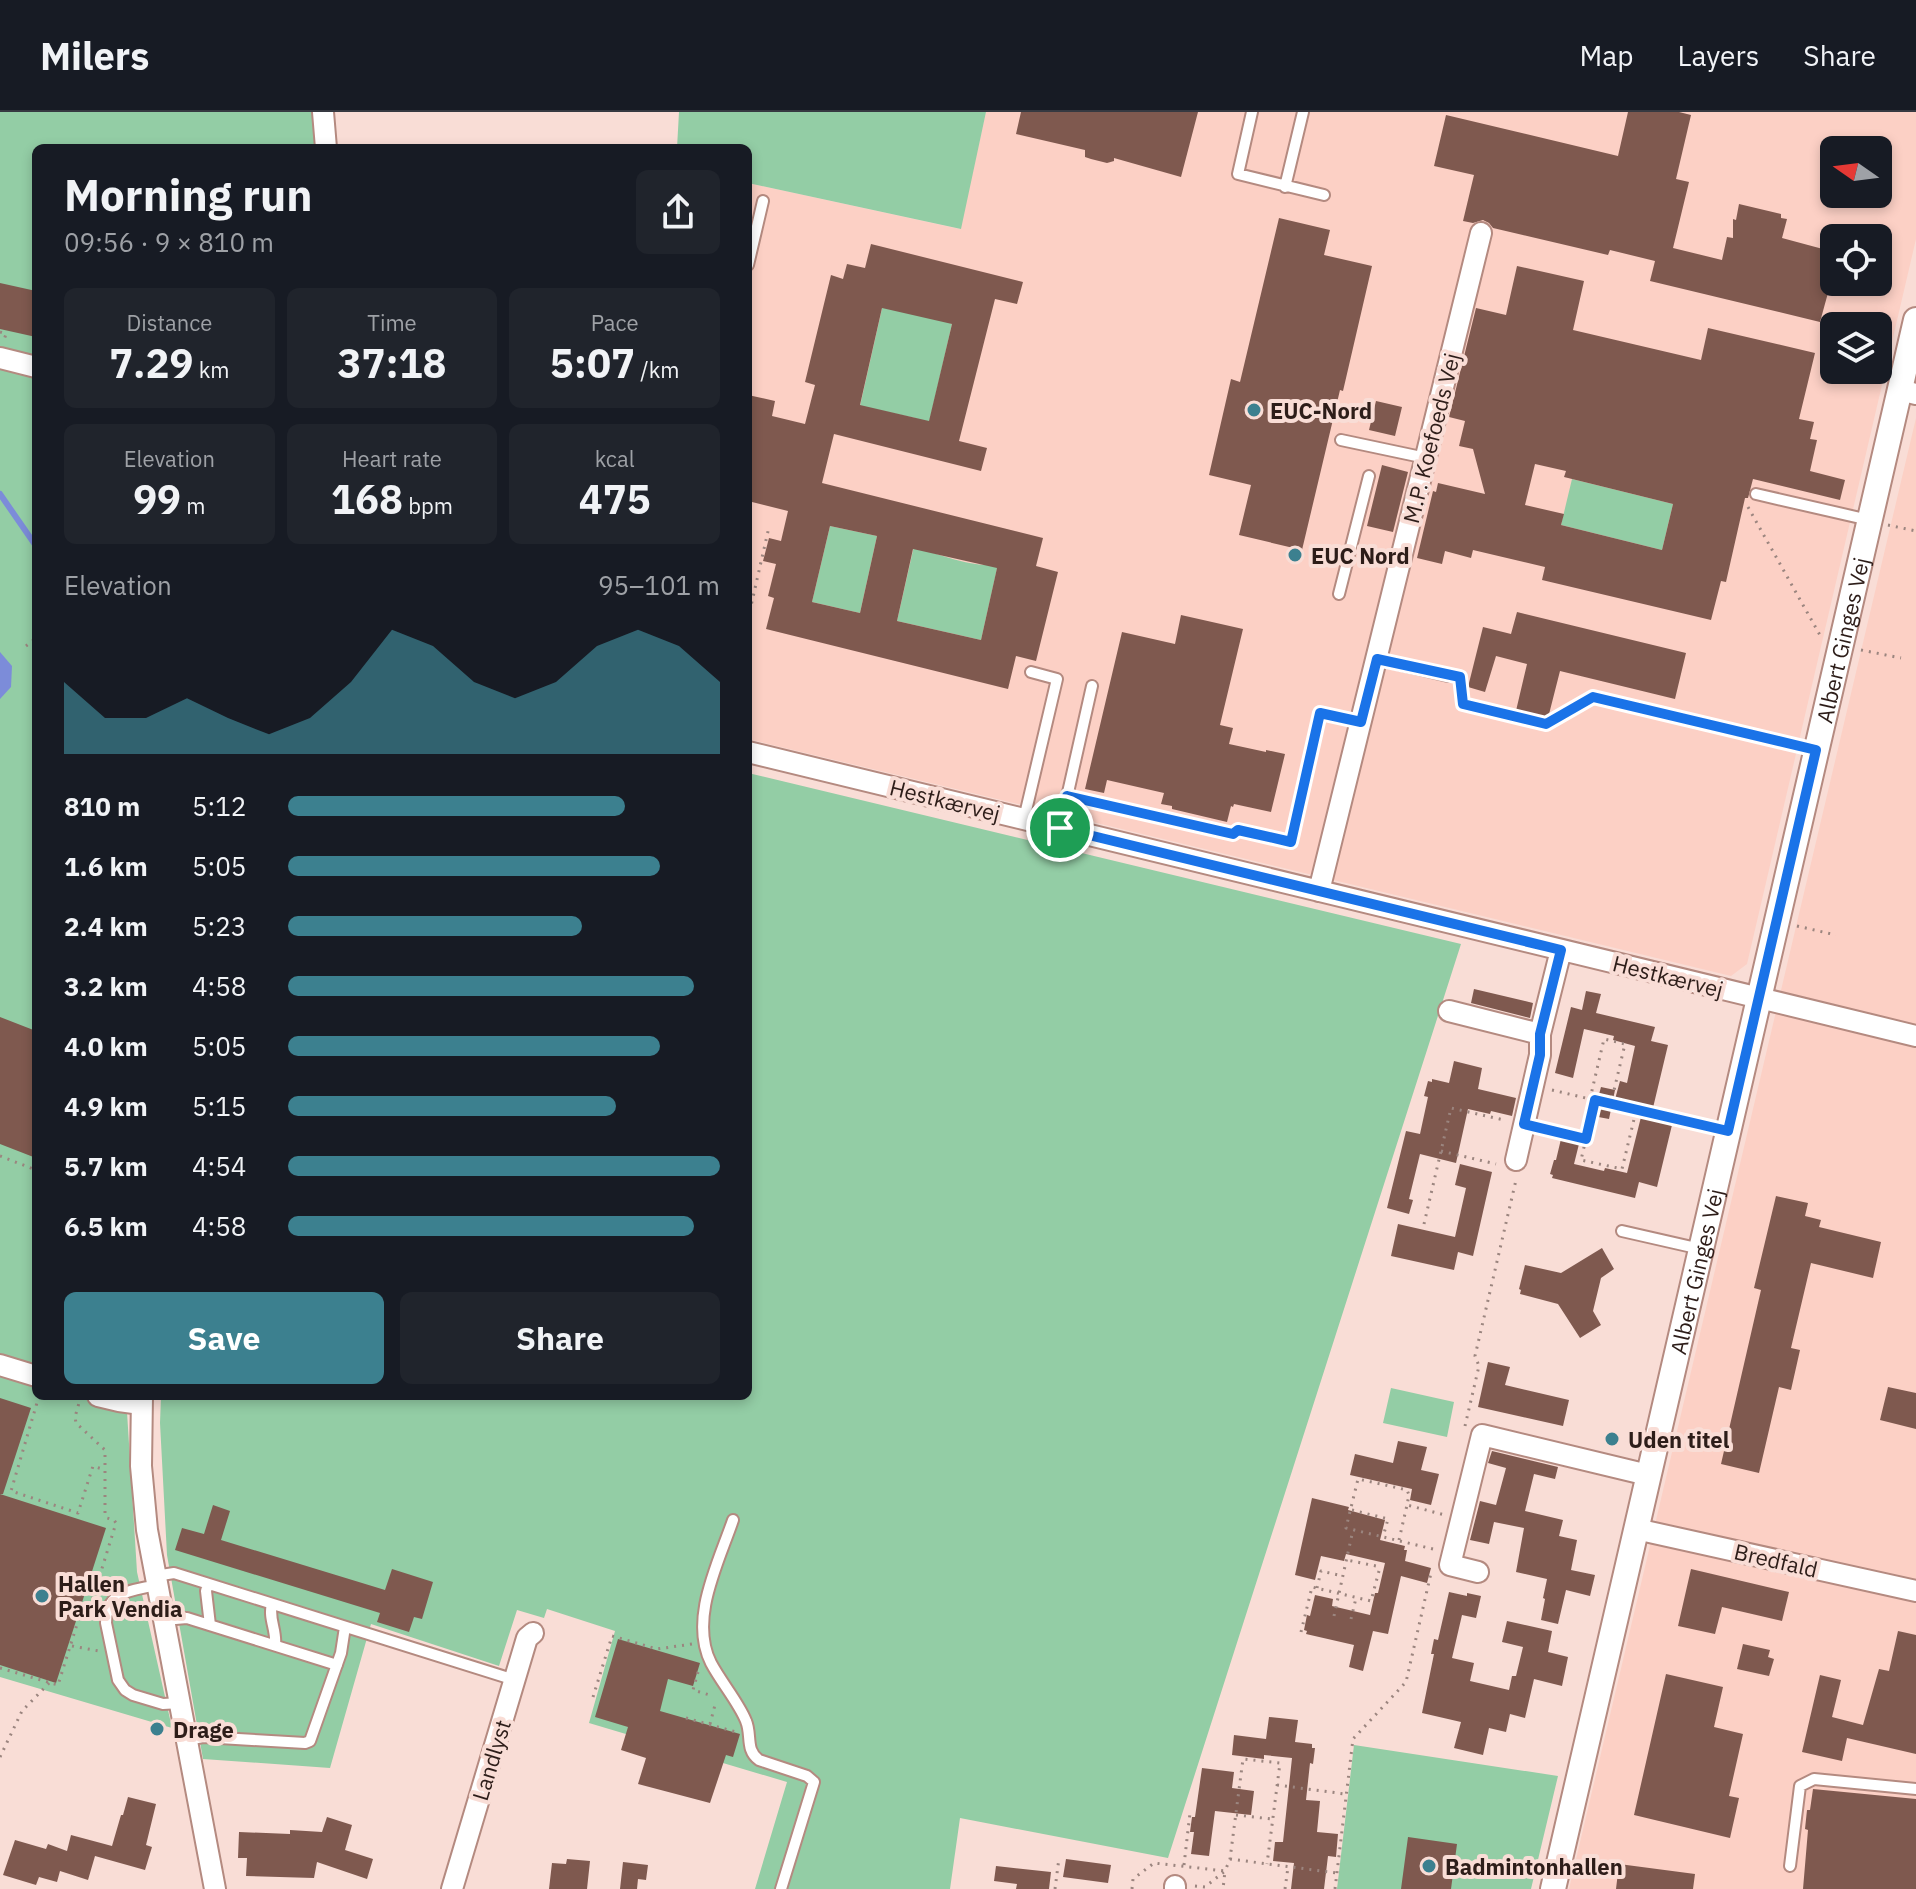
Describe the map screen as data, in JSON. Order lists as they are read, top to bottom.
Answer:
{
  "streets": {
    "street": [
      "M.P. Koefoeds Vej",
      "Albert Ginges Vej",
      "Hestkærvej",
      "Bredfald",
      "Landlyst"
    ]
  },
  "crossings": [
    ["M.P. Koefoeds Vej", "Hestkærvej"],
    ["Albert Ginges Vej", "Hestkærvej"],
    ["Albert Ginges Vej", "Bredfald"]
  ],
  "places": [
    "EUC-Nord",
    "EUC Nord",
    "Uden titel",
    "Hallen Park Vendia",
    "Drage",
    "Badmintonhallen"
  ],
  "north": "left",
  "page": {
    "header": "Milers",
    "nav": ["Map", "Layers", "Share"],
    "heading": ["Morning run", "09:56 · 9 × 810 m"],
    "stats": [
      ["Distance", "7.29 km"],
      ["Time", "37:18"],
      ["Pace", "5:07 /km"],
      ["Elevation", "99 m"],
      ["Heart rate", "168 bpm"],
      ["kcal", "475"]
    ],
    "chart": ["Elevation", "95–101 m"],
    "list": [
      {
        "name": "810 m",
        "note": "5:12"
      },
      {
        "name": "1.6 km",
        "note": "5:05"
      },
      {
        "name": "2.4 km",
        "note": "5:23"
      },
      {
        "name": "3.2 km",
        "note": "4:58"
      },
      {
        "name": "4.0 km",
        "note": "5:05"
      },
      {
        "name": "4.9 km",
        "note": "5:15"
      },
      {
        "name": "5.7 km",
        "note": "4:54"
      },
      {
        "name": "6.5 km",
        "note": "4:58"
      }
    ],
    "buttons": ["Save", "Share"]
  }
}
